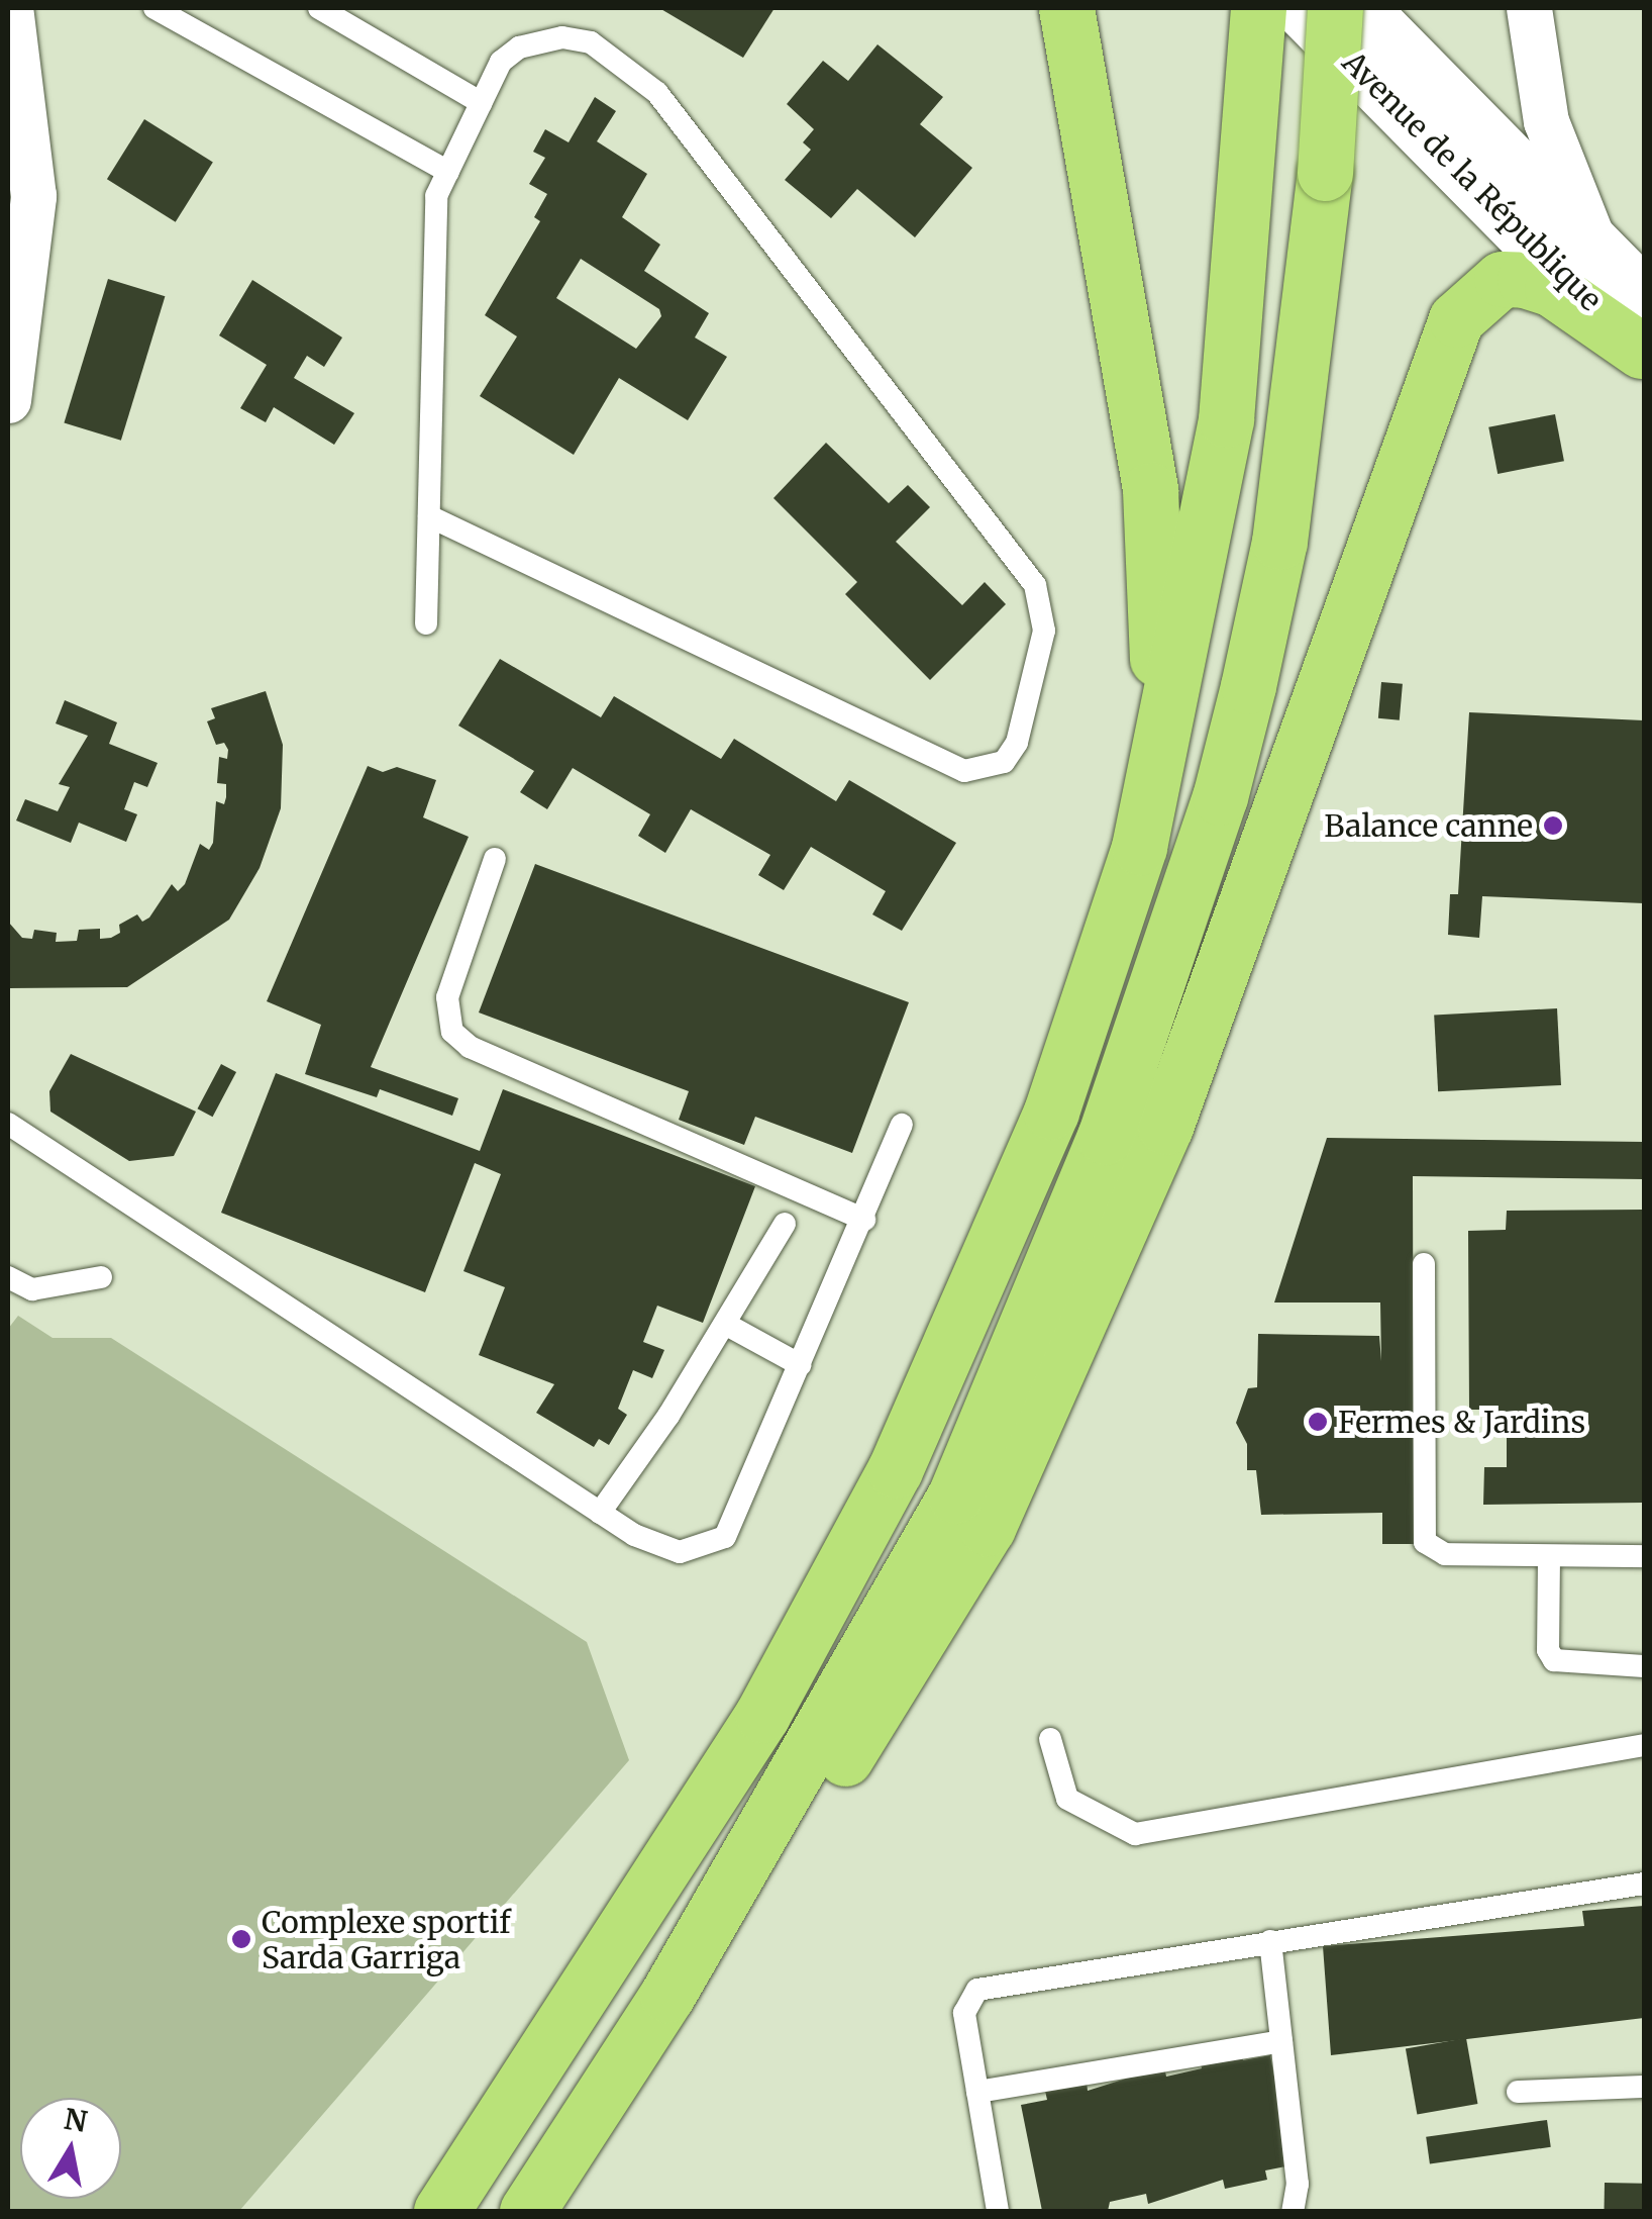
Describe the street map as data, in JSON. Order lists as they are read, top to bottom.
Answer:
{
  "streets": {
    "main road": ["Avenue de la République"]
  },
  "places": ["Balance canne", "Fermes & Jardins", "Complexe sportif Sarda Garriga"],
  "north": "top"
}
